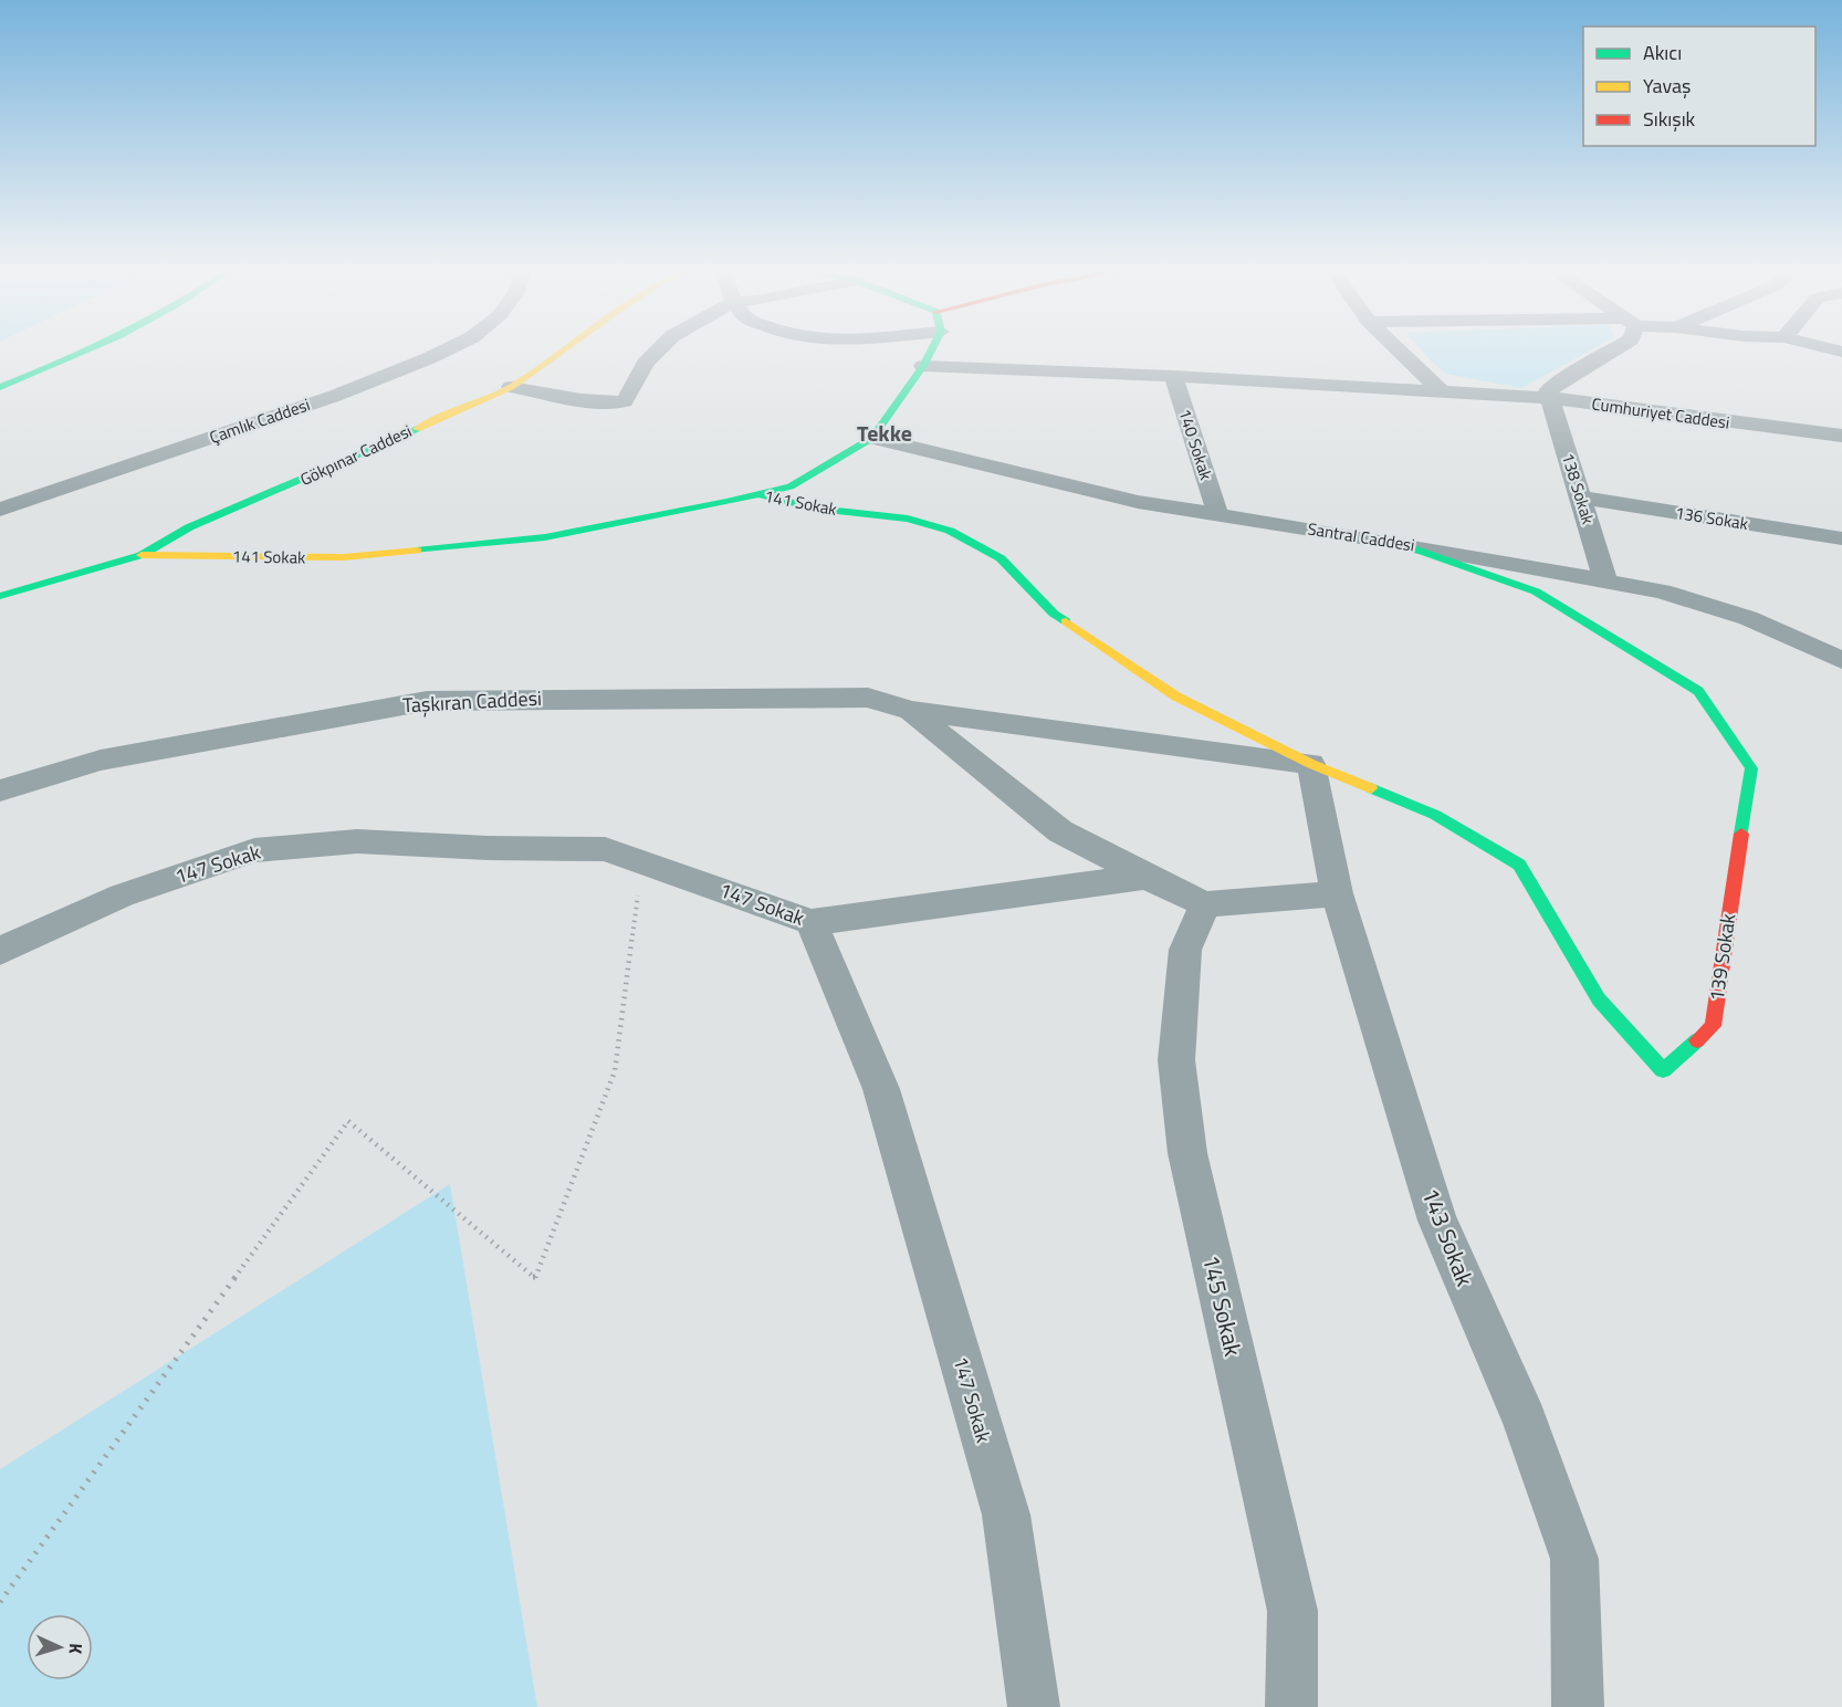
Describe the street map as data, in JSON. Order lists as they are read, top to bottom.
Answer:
{
  "streets": {
    "street": [
      "Cumhuriyet Caddesi",
      "Çamlık Caddesi",
      "140 Sokak",
      "Gökpınar Caddesi",
      "138 Sokak",
      "141 Sokak",
      "136 Sokak",
      "Santral Caddesi",
      "Taşkıran Caddesi",
      "147 Sokak",
      "139 Sokak",
      "143 Sokak",
      "145 Sokak"
    ]
  },
  "crossings": [
    ["Cumhuriyet Caddesi", "140 Sokak"],
    ["Cumhuriyet Caddesi", "138 Sokak"],
    ["140 Sokak", "Santral Caddesi"],
    ["Gökpınar Caddesi", "141 Sokak"],
    ["138 Sokak", "136 Sokak"],
    ["138 Sokak", "Santral Caddesi"],
    ["141 Sokak", "139 Sokak"],
    ["141 Sokak", "143 Sokak"],
    ["Santral Caddesi", "139 Sokak"],
    ["139 Sokak", "143 Sokak"]
  ],
  "districts": ["Tekke"],
  "legend": ["Akıcı", "Yavaş", "Sıkışık"],
  "north": "right"
}
